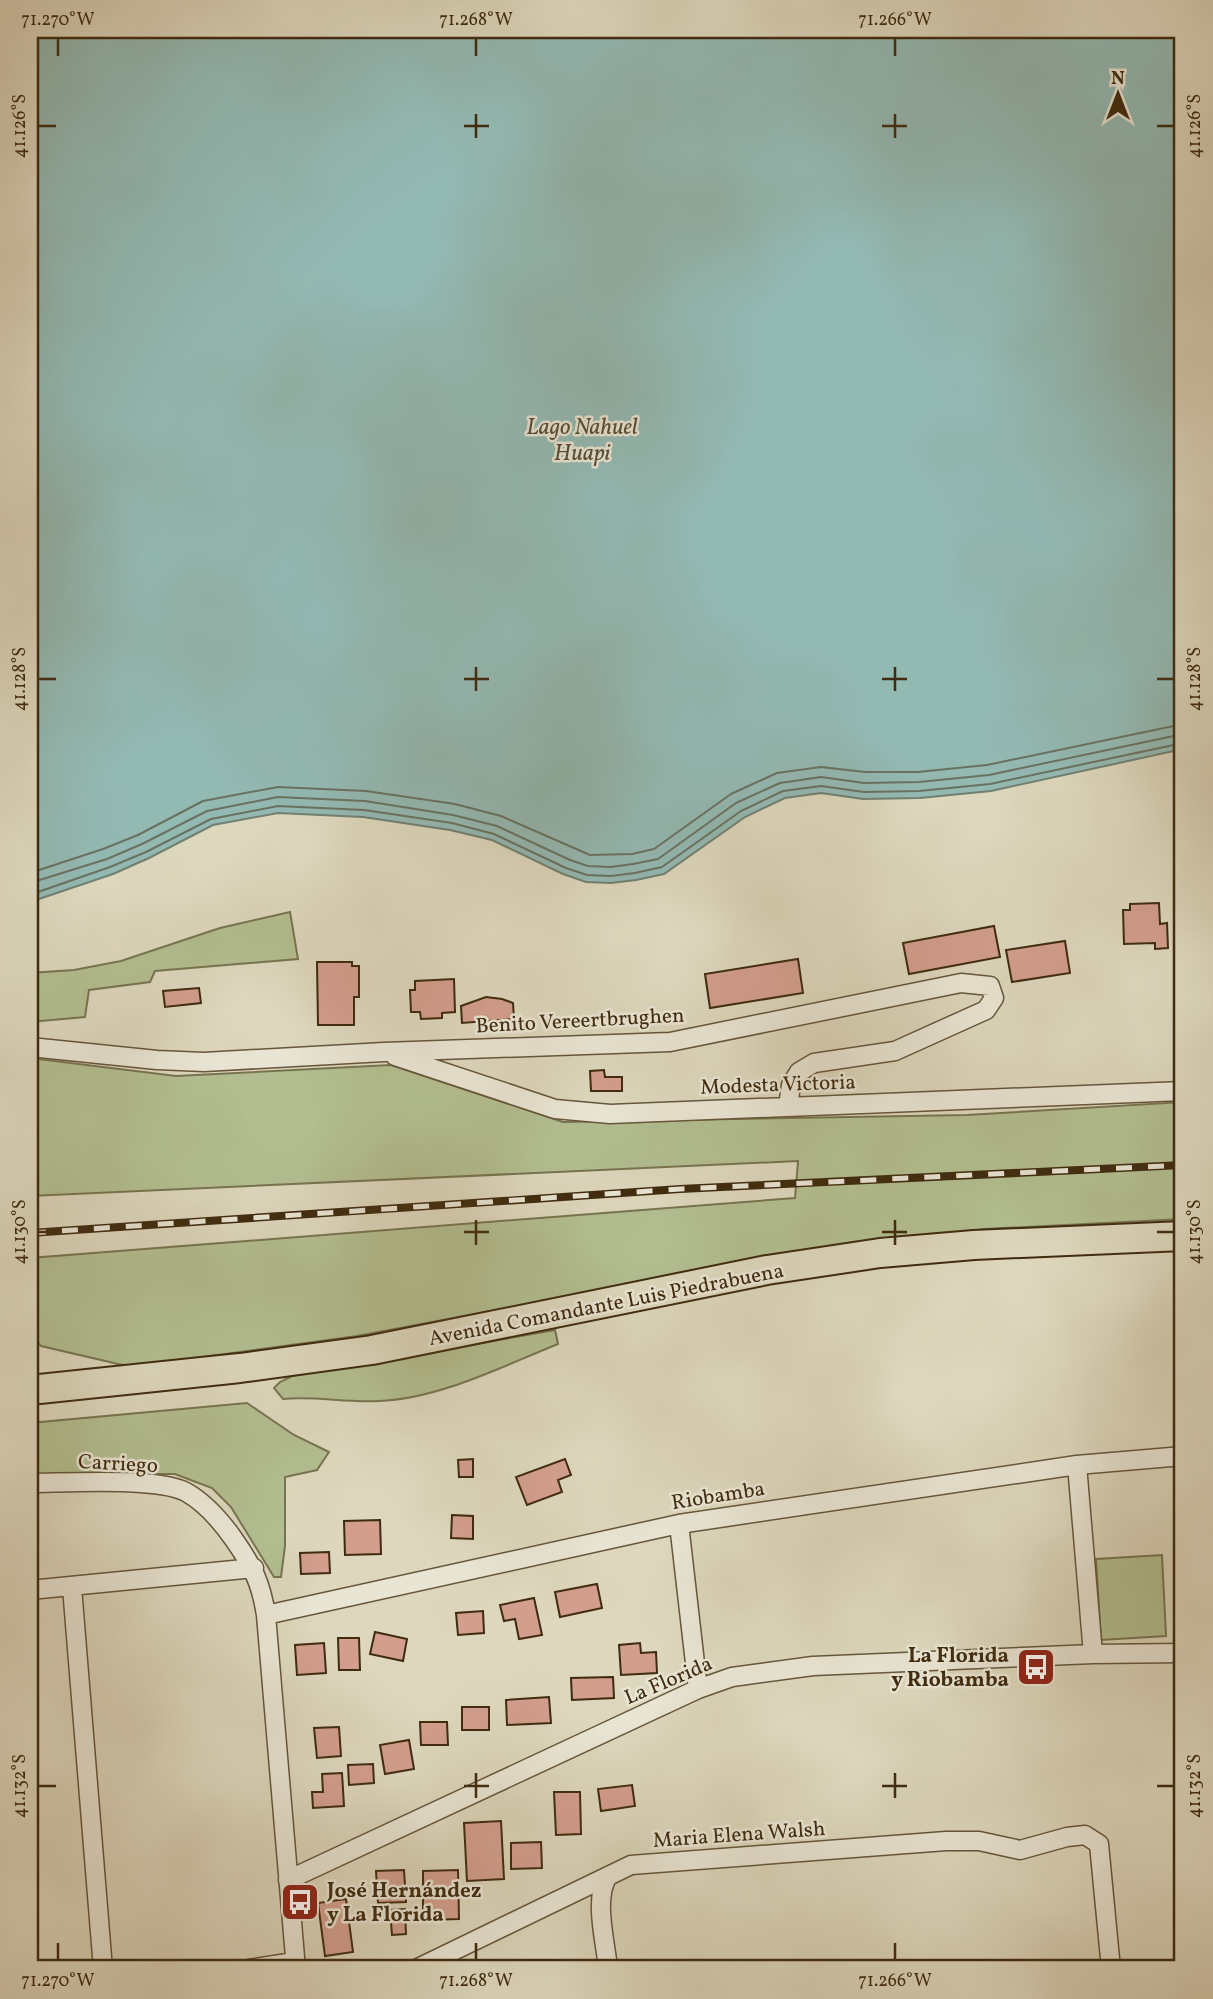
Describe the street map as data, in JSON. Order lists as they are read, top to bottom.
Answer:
{
  "streets": {
    "main road": ["Avenida Comandante Luis Piedrabuena"],
    "street": [
      "Benito Vereertbrughen",
      "Modesta Victoria",
      "Carriego",
      "Riobamba",
      "La Florida",
      "Maria Elena Walsh"
    ]
  },
  "crossings": [
    ["Benito Vereertbrughen", "Modesta Victoria"],
    ["Carriego", "Riobamba"],
    ["Carriego", "La Florida"]
  ],
  "water": ["Lago Nahuel Huapi"],
  "places": {
    "bus stop": ["La Florida y Riobamba", "José Hernández y La Florida"]
  },
  "north": "top",
  "coordinates": [
    "71.270°W",
    "71.268°W",
    "71.266°W",
    "41.126°S",
    "41.128°S",
    "41.130°S",
    "41.132°S"
  ]
}
